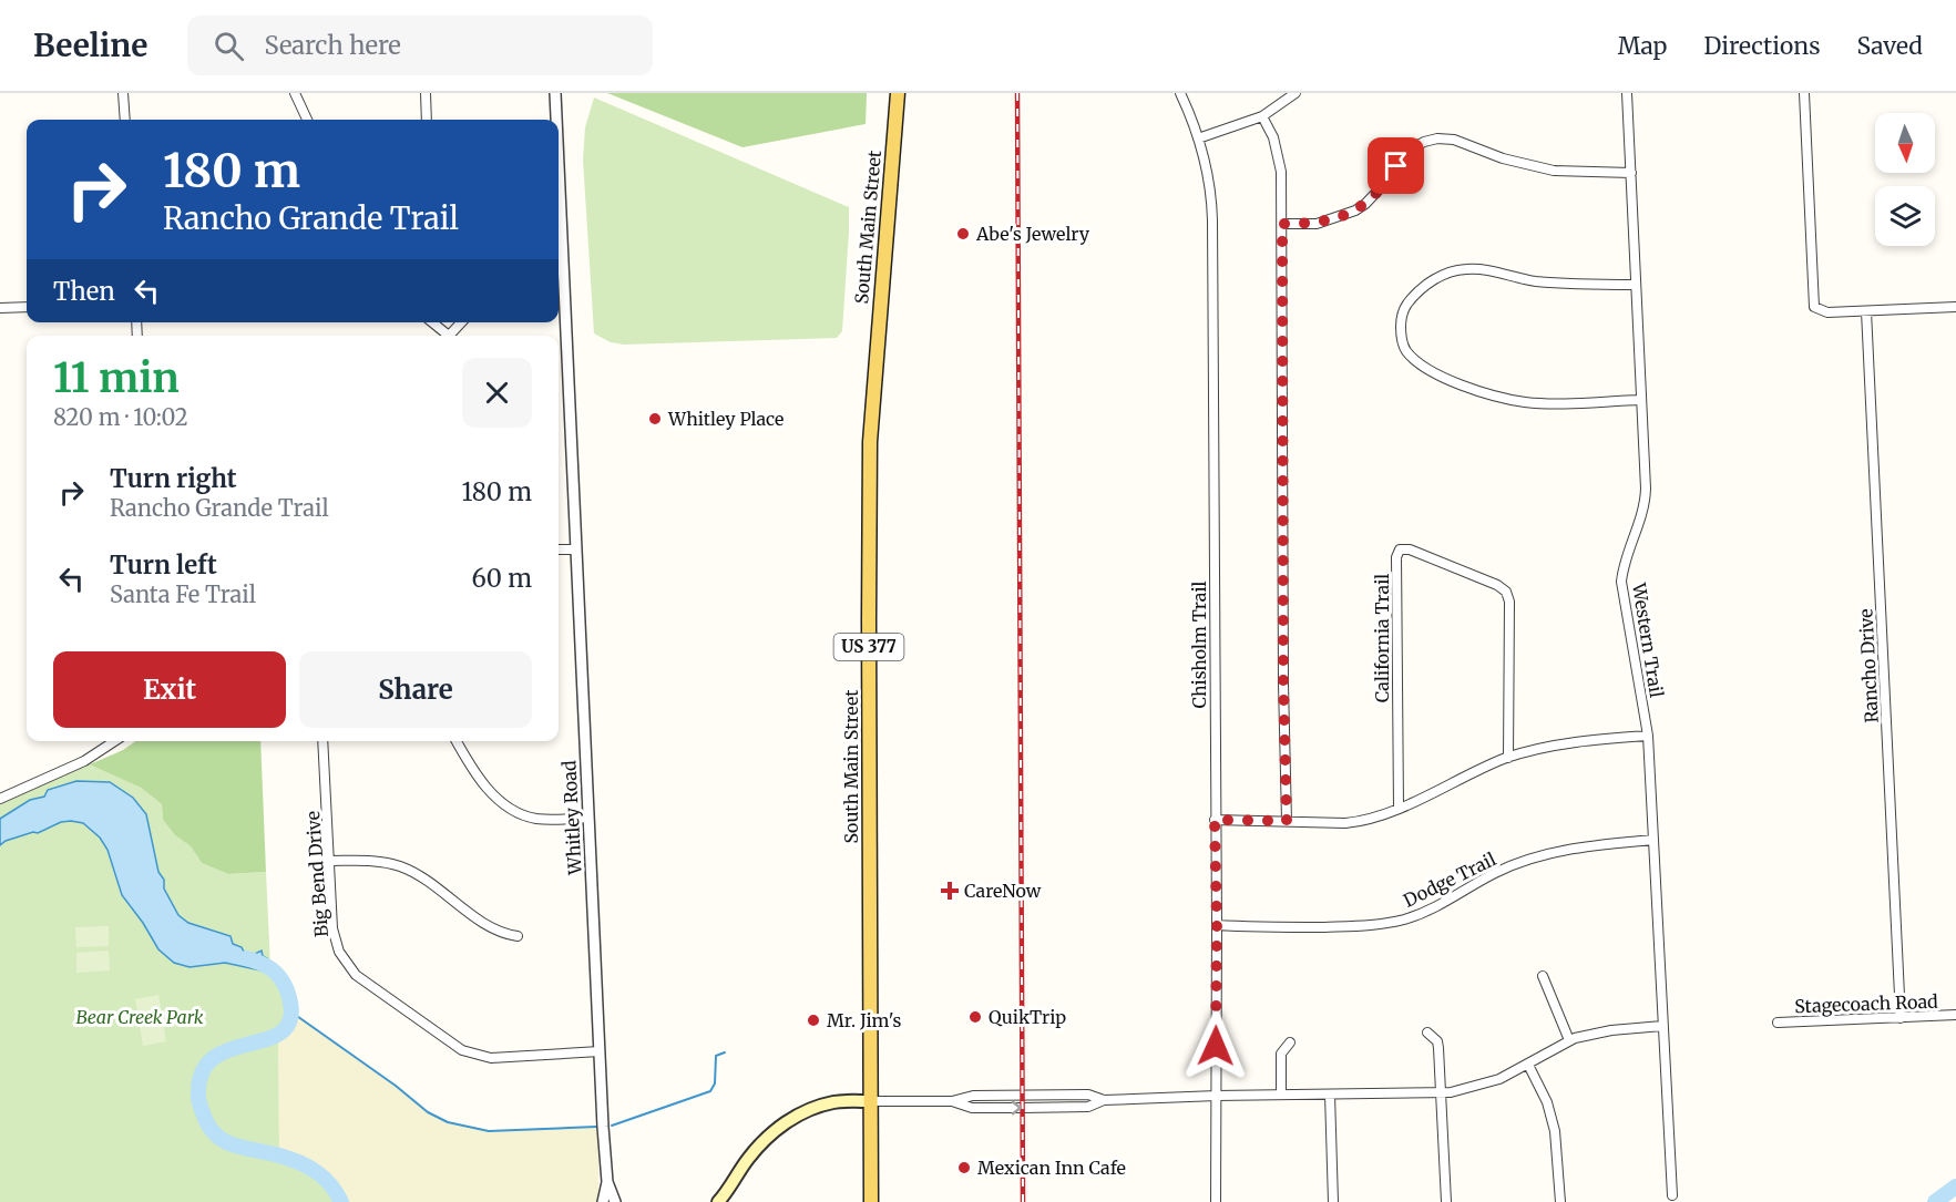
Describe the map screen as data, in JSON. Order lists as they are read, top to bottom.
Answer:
{
  "streets": {
    "main road": ["South Main Street", "US 377"],
    "street": [
      "California Trail",
      "Western Trail",
      "Chisholm Trail",
      "Rancho Drive",
      "Whitley Road",
      "Big Bend Drive",
      "Dodge Trail",
      "Stagecoach Road"
    ]
  },
  "crossings": [
    ["Western Trail", "Dodge Trail"],
    ["Chisholm Trail", "Dodge Trail"],
    ["Rancho Drive", "Stagecoach Road"],
    ["Whitley Road", "Big Bend Drive"]
  ],
  "parks": ["Bear Creek Park"],
  "places": {
    "other": [
      "Abe's Jewelry",
      "Whitley Place",
      "QuikTrip",
      "Mr. Jim's",
      "Mexican Inn Cafe"
    ],
    "health": ["CareNow"]
  },
  "north": "bottom",
  "page": {
    "header": "Beeline",
    "search": "Search here",
    "nav": ["Map", "Directions", "Saved"],
    "turn": ["180 m", "Rancho Grande Trail"],
    "then": "Then",
    "heading": ["11 min", "820 m · 10:02"],
    "list": [
      {
        "name": "Turn right",
        "note": "Rancho Grande Trail",
        "value": "180 m"
      },
      {
        "name": "Turn left",
        "note": "Santa Fe Trail",
        "value": "60 m"
      }
    ],
    "buttons": ["Exit", "Share"]
  }
}
